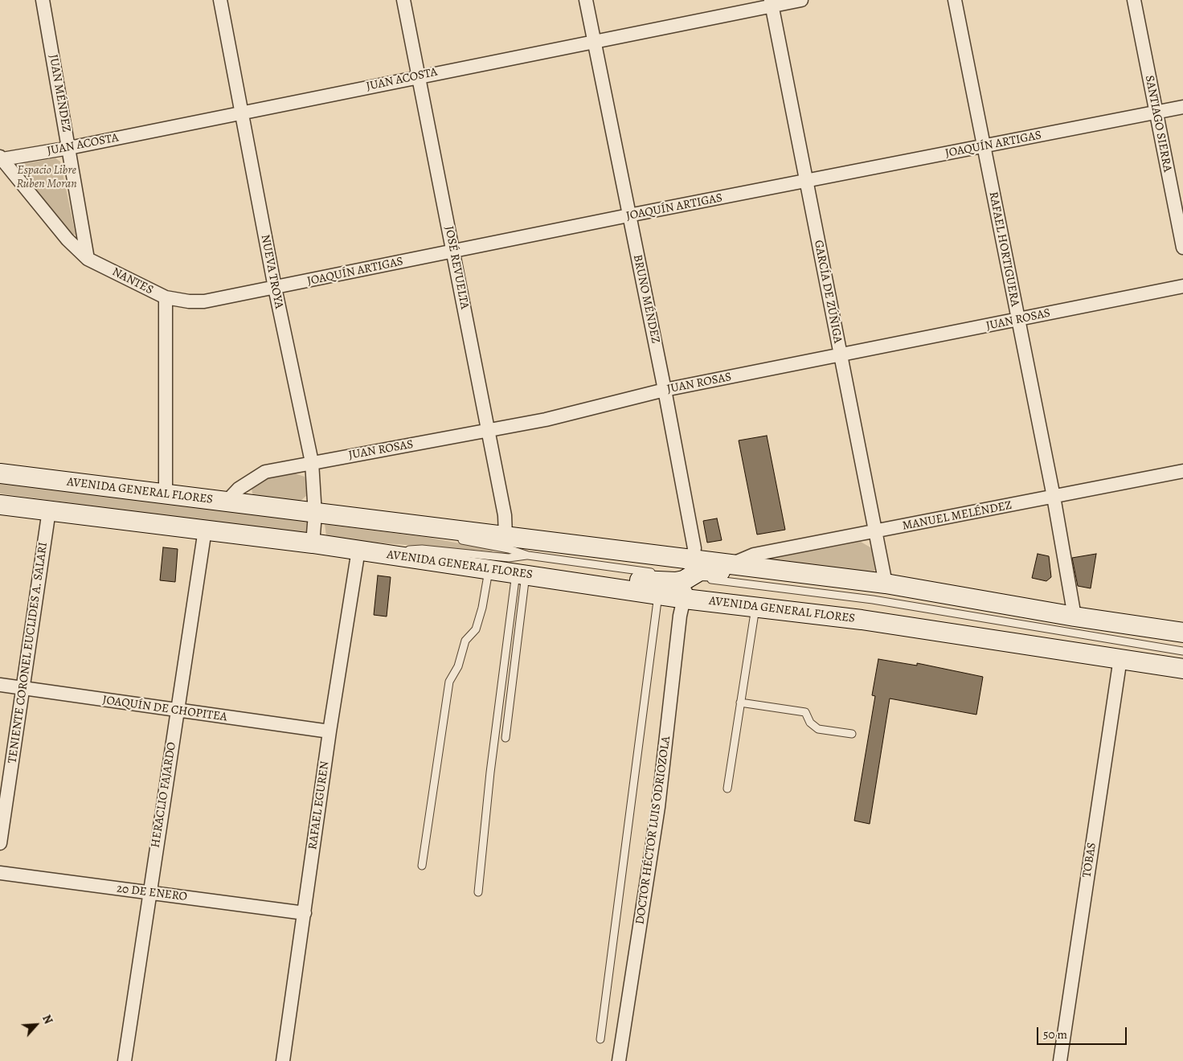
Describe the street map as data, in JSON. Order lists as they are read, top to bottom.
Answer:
{
  "streets": {
    "main road": ["AVENIDA GENERAL FLORES"],
    "street": [
      "JUAN ACOSTA",
      "JUAN MÉNDEZ",
      "SANTIAGO SIERRA",
      "JOAQUÍN ARTIGAS",
      "RAFAEL HORTIGUERA",
      "JOSÉ REVUELTA",
      "NUEVA TROYA",
      "NANTES",
      "GARCÍA DE ZÚÑIGA",
      "BRUNO MÉNDEZ",
      "JUAN ROSAS",
      "MANUEL MELÉNDEZ",
      "TENIENTE CORONEL EUCLIDES A. SALARI",
      "JOAQUÍN DE CHOPITEA",
      "HERACLIO FAJARDO",
      "RAFAEL EGUREN",
      "DOCTOR HÉCTOR LUIS ODRIOZOLA",
      "TOBAS",
      "20 DE ENERO"
    ]
  },
  "crossings": [
    ["JUAN ACOSTA", "JUAN MÉNDEZ"],
    ["JUAN ACOSTA", "JOSÉ REVUELTA"],
    ["JUAN ACOSTA", "NUEVA TROYA"],
    ["JUAN ACOSTA", "NANTES"],
    ["JUAN ACOSTA", "GARCÍA DE ZÚÑIGA"],
    ["JUAN ACOSTA", "BRUNO MÉNDEZ"],
    ["JUAN MÉNDEZ", "NANTES"],
    ["SANTIAGO SIERRA", "JOAQUÍN ARTIGAS"],
    ["JOAQUÍN ARTIGAS", "RAFAEL HORTIGUERA"],
    ["JOAQUÍN ARTIGAS", "JOSÉ REVUELTA"],
    ["JOAQUÍN ARTIGAS", "NUEVA TROYA"],
    ["JOAQUÍN ARTIGAS", "NANTES"],
    ["JOAQUÍN ARTIGAS", "GARCÍA DE ZÚÑIGA"],
    ["JOAQUÍN ARTIGAS", "BRUNO MÉNDEZ"],
    ["RAFAEL HORTIGUERA", "JUAN ROSAS"],
    ["RAFAEL HORTIGUERA", "AVENIDA GENERAL FLORES"],
    ["RAFAEL HORTIGUERA", "MANUEL MELÉNDEZ"],
    ["JOSÉ REVUELTA", "JUAN ROSAS"],
    ["JOSÉ REVUELTA", "AVENIDA GENERAL FLORES"],
    ["NUEVA TROYA", "JUAN ROSAS"],
    ["NUEVA TROYA", "AVENIDA GENERAL FLORES"],
    ["NANTES", "AVENIDA GENERAL FLORES"],
    ["GARCÍA DE ZÚÑIGA", "JUAN ROSAS"],
    ["GARCÍA DE ZÚÑIGA", "AVENIDA GENERAL FLORES"],
    ["GARCÍA DE ZÚÑIGA", "MANUEL MELÉNDEZ"],
    ["BRUNO MÉNDEZ", "JUAN ROSAS"],
    ["BRUNO MÉNDEZ", "AVENIDA GENERAL FLORES"],
    ["BRUNO MÉNDEZ", "DOCTOR HÉCTOR LUIS ODRIOZOLA"],
    ["JUAN ROSAS", "AVENIDA GENERAL FLORES"],
    ["AVENIDA GENERAL FLORES", "MANUEL MELÉNDEZ"],
    ["AVENIDA GENERAL FLORES", "TENIENTE CORONEL EUCLIDES A. SALARI"],
    ["AVENIDA GENERAL FLORES", "HERACLIO FAJARDO"],
    ["AVENIDA GENERAL FLORES", "RAFAEL EGUREN"],
    ["AVENIDA GENERAL FLORES", "DOCTOR HÉCTOR LUIS ODRIOZOLA"],
    ["AVENIDA GENERAL FLORES", "TOBAS"],
    ["TENIENTE CORONEL EUCLIDES A. SALARI", "JOAQUÍN DE CHOPITEA"],
    ["JOAQUÍN DE CHOPITEA", "HERACLIO FAJARDO"],
    ["JOAQUÍN DE CHOPITEA", "RAFAEL EGUREN"],
    ["HERACLIO FAJARDO", "20 DE ENERO"],
    ["RAFAEL EGUREN", "20 DE ENERO"]
  ],
  "parks": ["Espacio Libre Ruben Moran"],
  "scale_bar": "50 m",
  "north": "top right"
}
